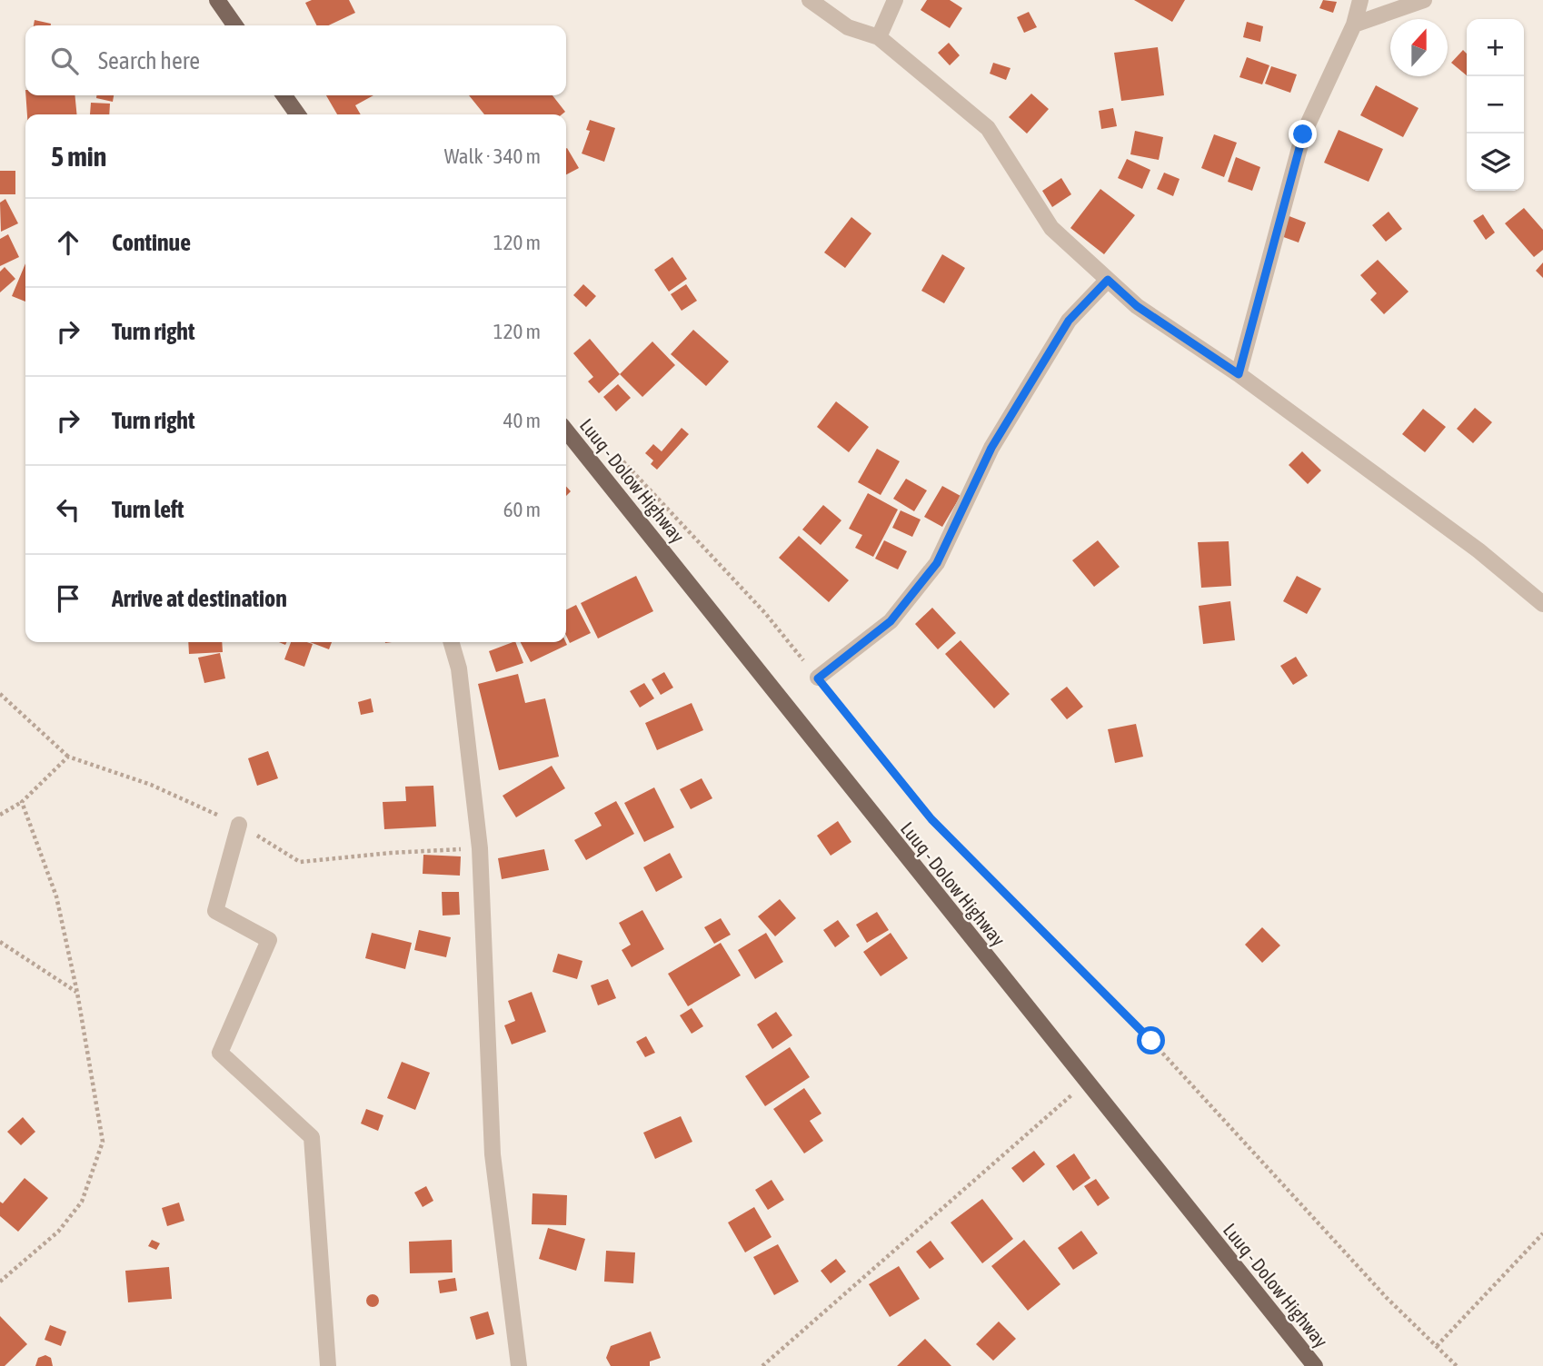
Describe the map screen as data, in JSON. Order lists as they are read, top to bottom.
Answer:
{
  "streets": {
    "main road": ["Luuq - Dolow Highway"]
  },
  "north": "top",
  "page": {
    "map_buttons": ["+", "−"],
    "search": "Search here",
    "heading": ["5 min", "Walk · 340 m"],
    "list": [
      ["Continue", "120 m"],
      ["Turn right", "120 m"],
      ["Turn right", "40 m"],
      ["Turn left", "60 m"],
      "Arrive at destination"
    ]
  }
}
